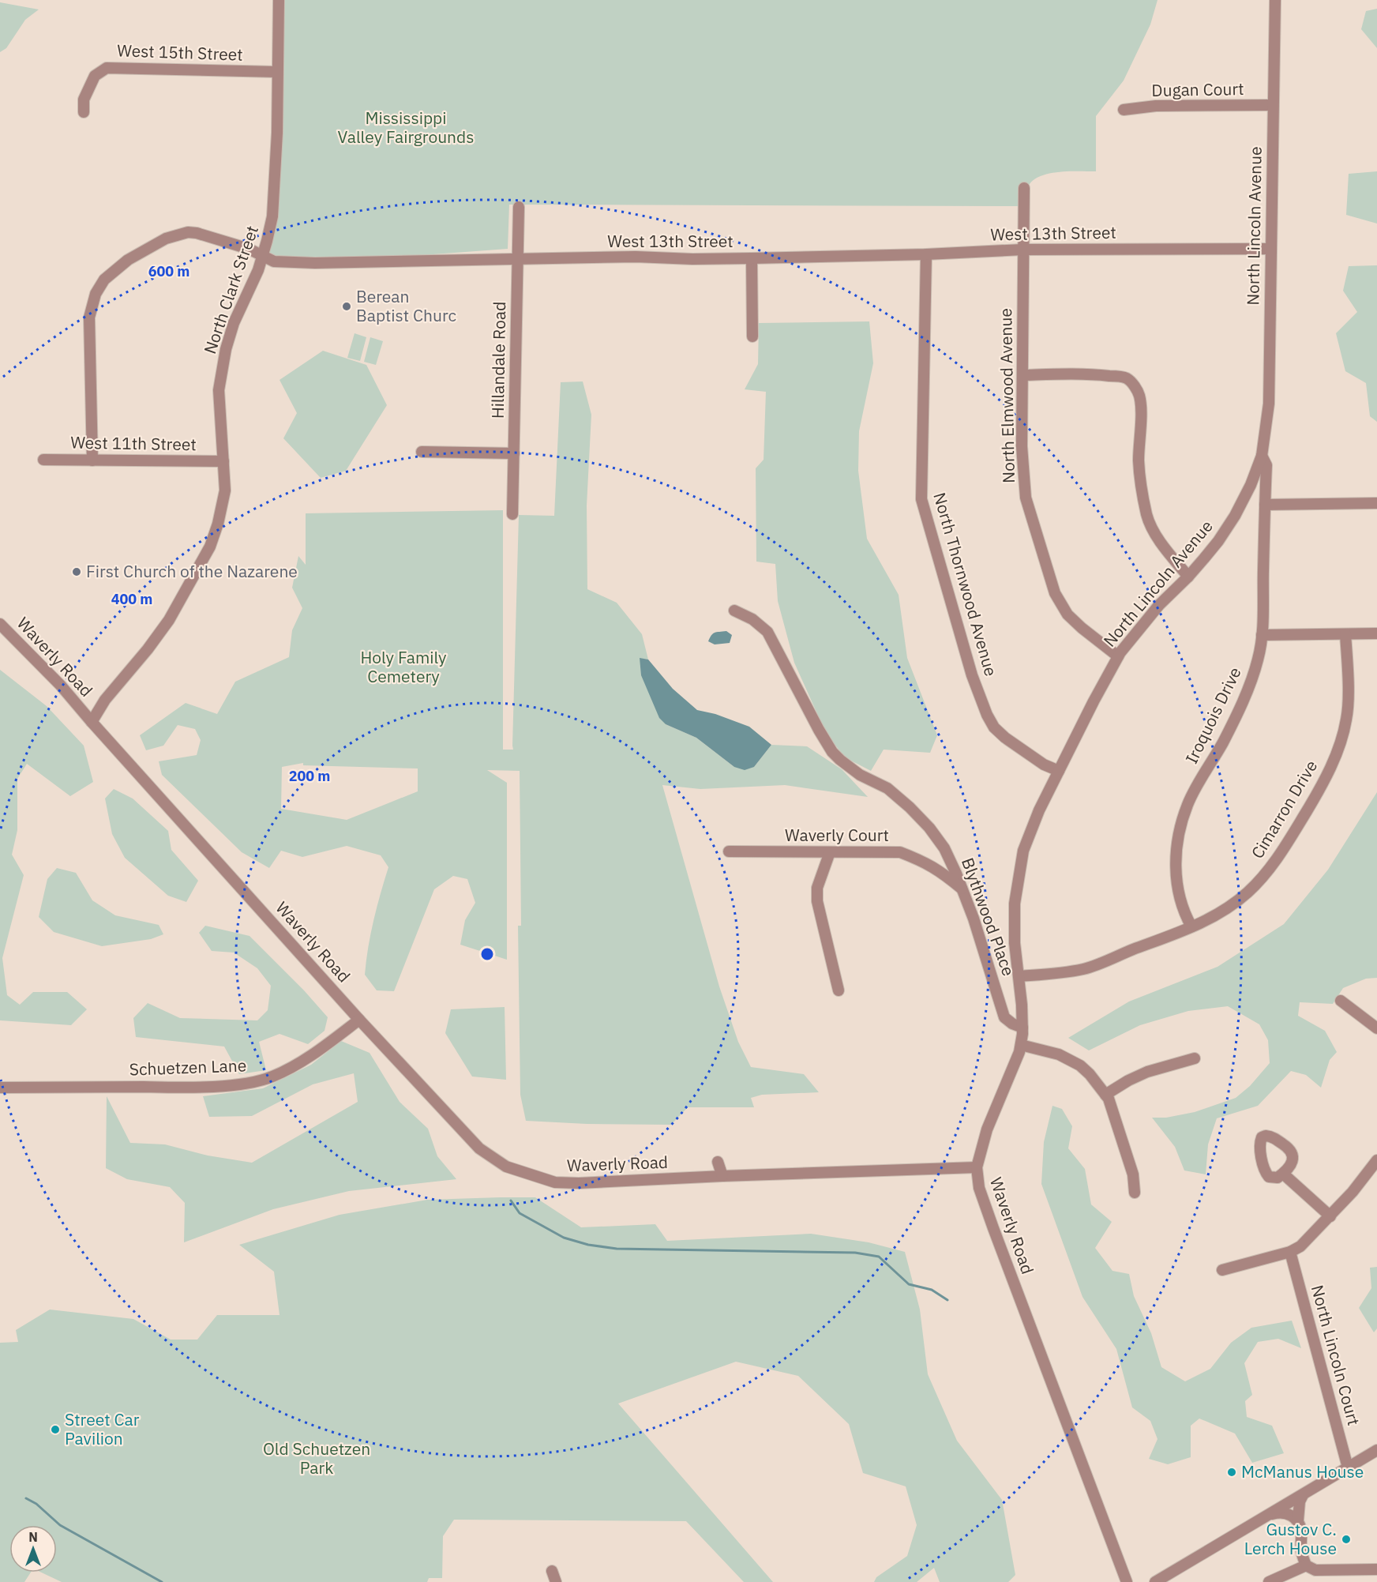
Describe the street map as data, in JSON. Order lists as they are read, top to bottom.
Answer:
{
  "streets": {
    "street": [
      "West 15th Street",
      "Dugan Court",
      "North Lincoln Avenue",
      "West 13th Street",
      "North Clark Street",
      "Hillandale Road",
      "North Elmwood Avenue",
      "West 11th Street",
      "North Thornwood Avenue",
      "Waverly Road",
      "Iroquois Drive",
      "Cimarron Drive",
      "Waverly Court",
      "Blythwood Place",
      "Schuetzen Lane",
      "North Lincoln Court"
    ]
  },
  "crossings": [
    ["West 15th Street", "North Clark Street"],
    ["Dugan Court", "North Lincoln Avenue"],
    ["North Lincoln Avenue", "West 13th Street"],
    ["North Lincoln Avenue", "North Elmwood Avenue"],
    ["North Lincoln Avenue", "North Thornwood Avenue"],
    ["North Lincoln Avenue", "Waverly Road"],
    ["North Lincoln Avenue", "Iroquois Drive"],
    ["North Lincoln Avenue", "Cimarron Drive"],
    ["North Lincoln Avenue", "Blythwood Place"],
    ["West 13th Street", "North Clark Street"],
    ["West 13th Street", "Hillandale Road"],
    ["West 13th Street", "North Elmwood Avenue"],
    ["West 13th Street", "West 11th Street"],
    ["West 13th Street", "North Thornwood Avenue"],
    ["North Clark Street", "West 11th Street"],
    ["North Clark Street", "Waverly Road"],
    ["Waverly Road", "Schuetzen Lane"],
    ["Iroquois Drive", "Cimarron Drive"],
    ["Waverly Court", "Blythwood Place"]
  ],
  "parks": ["Mississippi Valley Fairgrounds", "Holy Family Cemetery", "Old Schuetzen Park"],
  "places": [
    "Berean Baptist Churc",
    "First Church of the Nazarene",
    "Street Car Pavilion",
    "McManus House",
    "Gustov C. Lerch House"
  ],
  "north": "top",
  "rings": ["600 m", "400 m", "200 m"]
}
